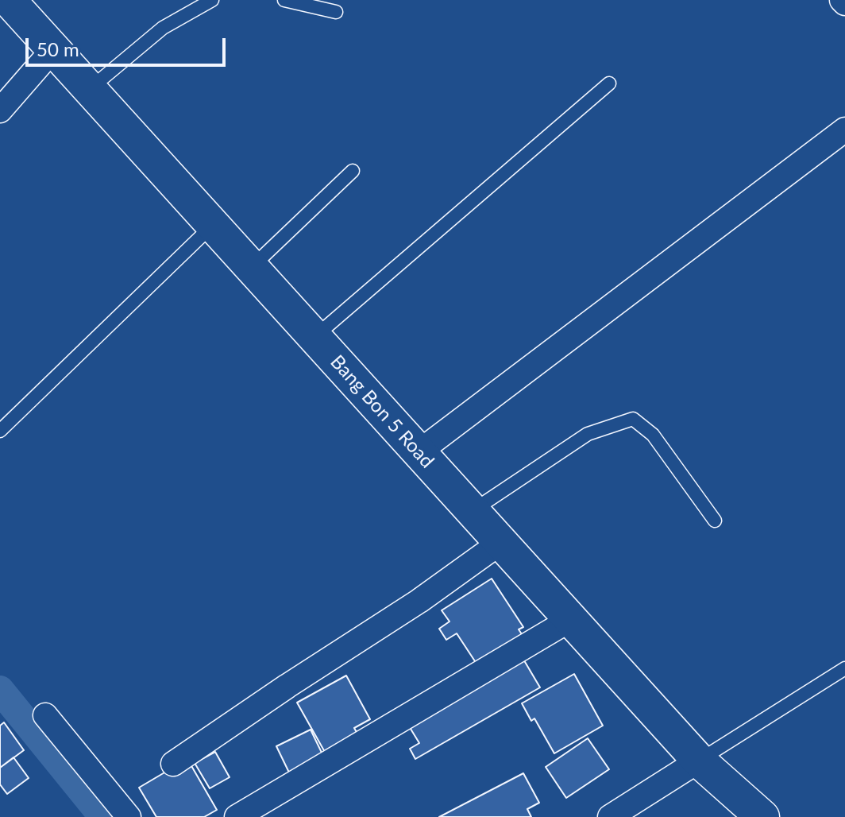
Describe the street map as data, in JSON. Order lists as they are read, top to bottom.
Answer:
{
  "streets": {
    "main road": ["Bang Bon 5 Road"]
  },
  "scale_bar": "50 m"
}
